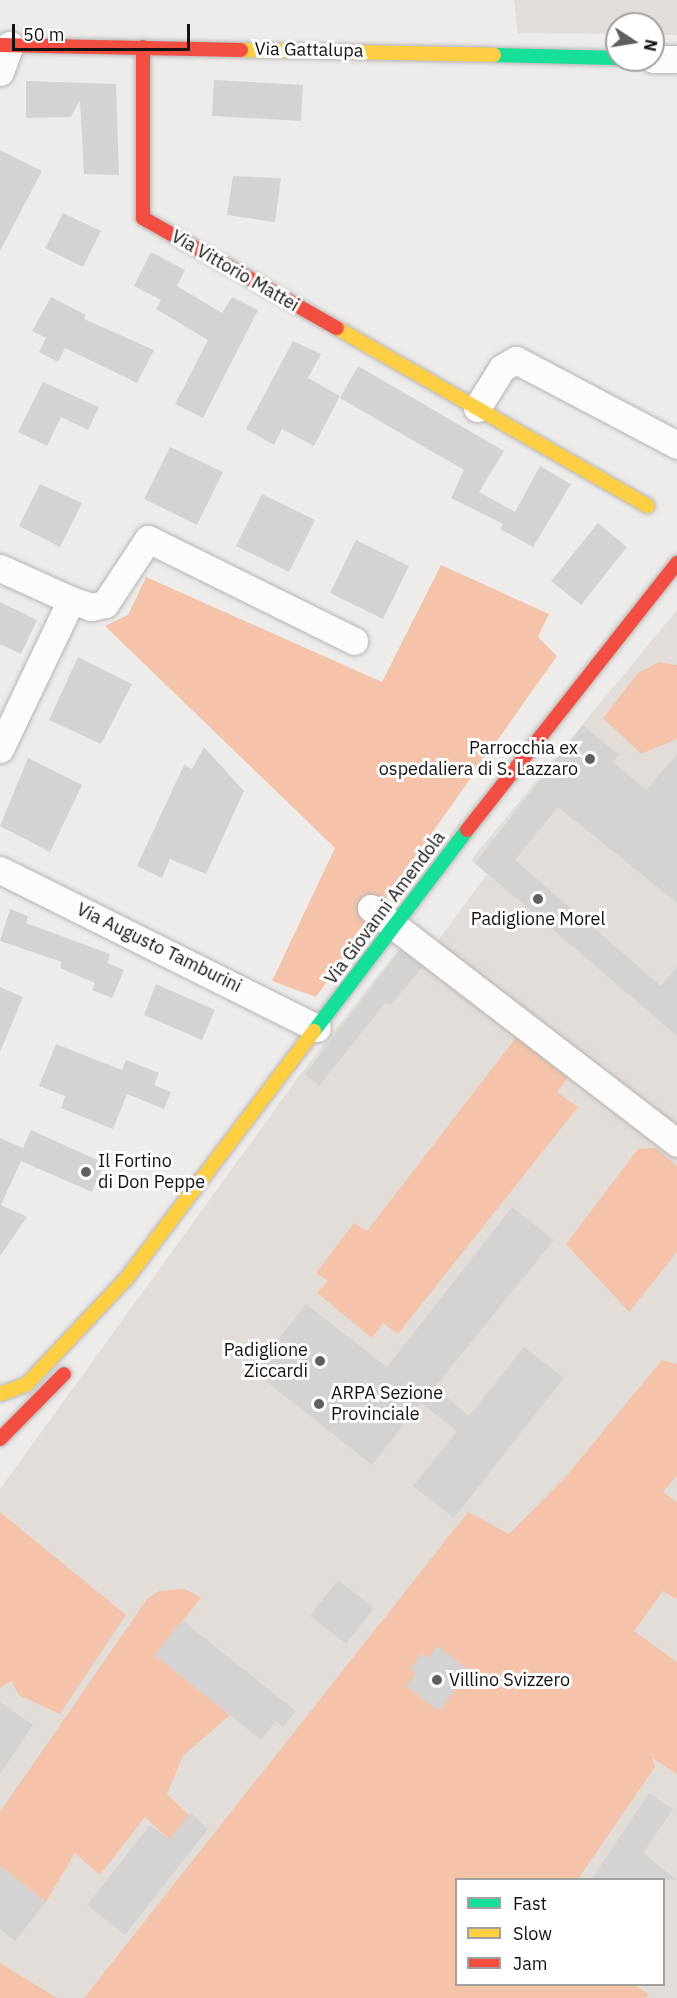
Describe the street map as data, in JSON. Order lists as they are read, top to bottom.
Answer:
{
  "streets": {
    "street": [
      "Via Gattalupa",
      "Via Vittorio Mattei",
      "Via Giovanni Amendola",
      "Via Augusto Tamburini"
    ]
  },
  "crossings": [
    ["Via Gattalupa", "Via Vittorio Mattei"],
    ["Via Giovanni Amendola", "Via Augusto Tamburini"]
  ],
  "places": [
    "Parrocchia ex ospedaliera di S. Lazzaro",
    "Padiglione Morel",
    "Il Fortino di Don Peppe",
    "Padiglione Ziccardi",
    "ARPA Sezione Provinciale",
    "Villino Svizzero"
  ],
  "legend": ["Fast", "Slow", "Jam"],
  "scale_bar": "50 m",
  "north": "right"
}
